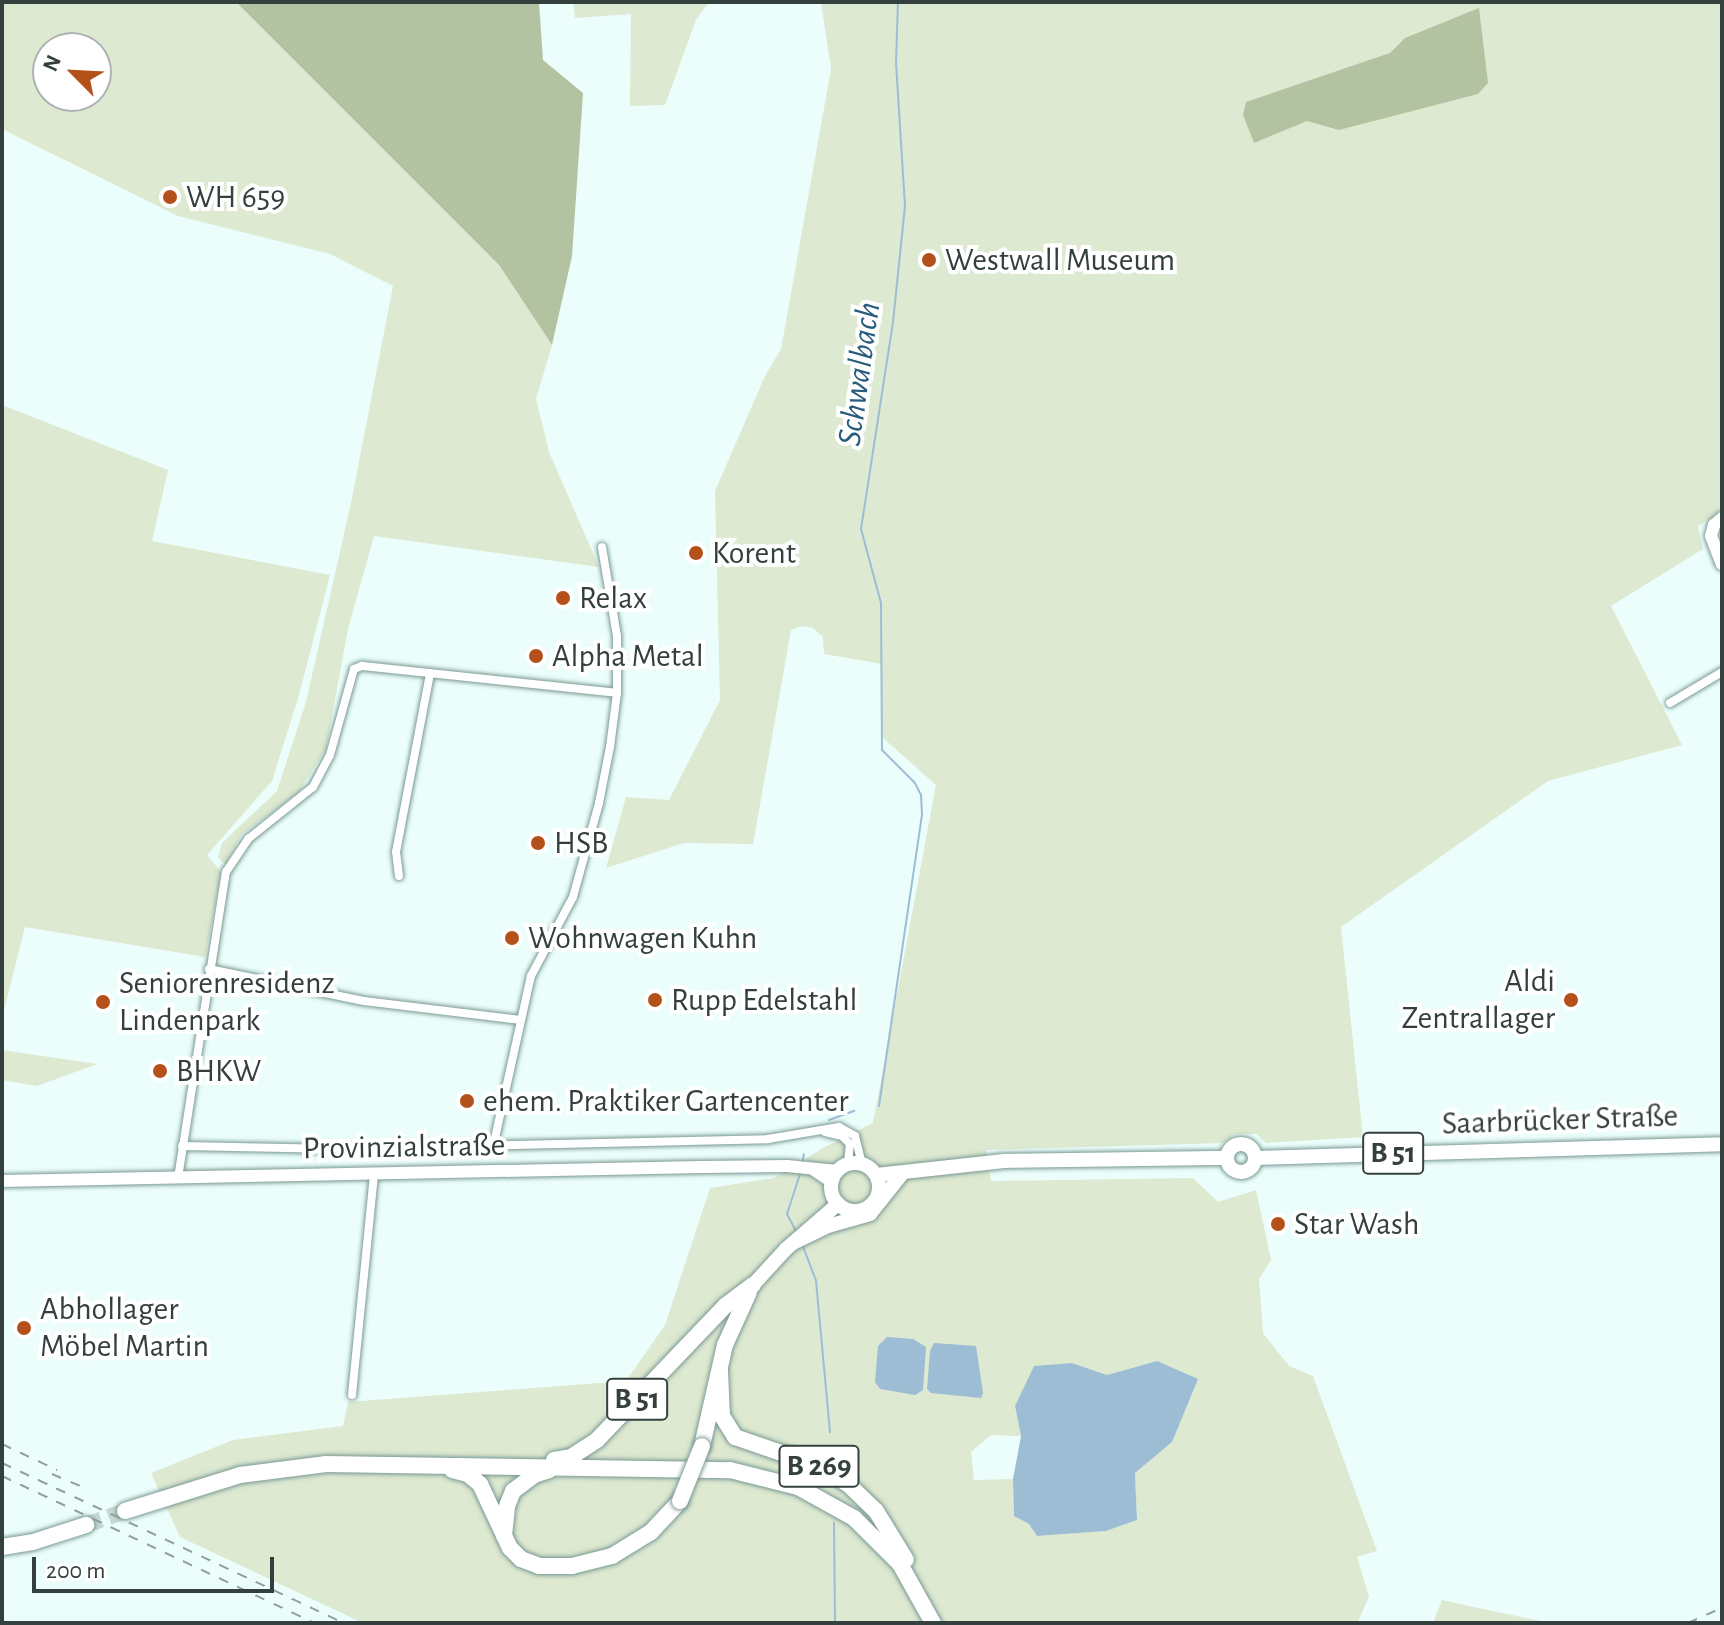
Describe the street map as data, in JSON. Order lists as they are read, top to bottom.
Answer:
{
  "streets": {
    "highway": ["B 51", "B 269"],
    "main road": ["Saarbrücker Straße", "Provinzialstraße"]
  },
  "crossings": [
    ["Saarbrücker Straße", "B 51"],
    ["B 51", "B 269"]
  ],
  "water": ["Schwalbach"],
  "places": [
    "WH 659",
    "Westwall Museum",
    "Korent",
    "Relax",
    "Alpha Metal",
    "HSB",
    "Wohnwagen Kuhn",
    "Rupp Edelstahl",
    "Aldi Zentrallager",
    "Seniorenresidenz Lindenpark",
    "BHKW",
    "ehem. Praktiker Gartencenter",
    "Star Wash",
    "Abhollager Möbel Martin"
  ],
  "scale_bar": "200 m",
  "north": "top left"
}
